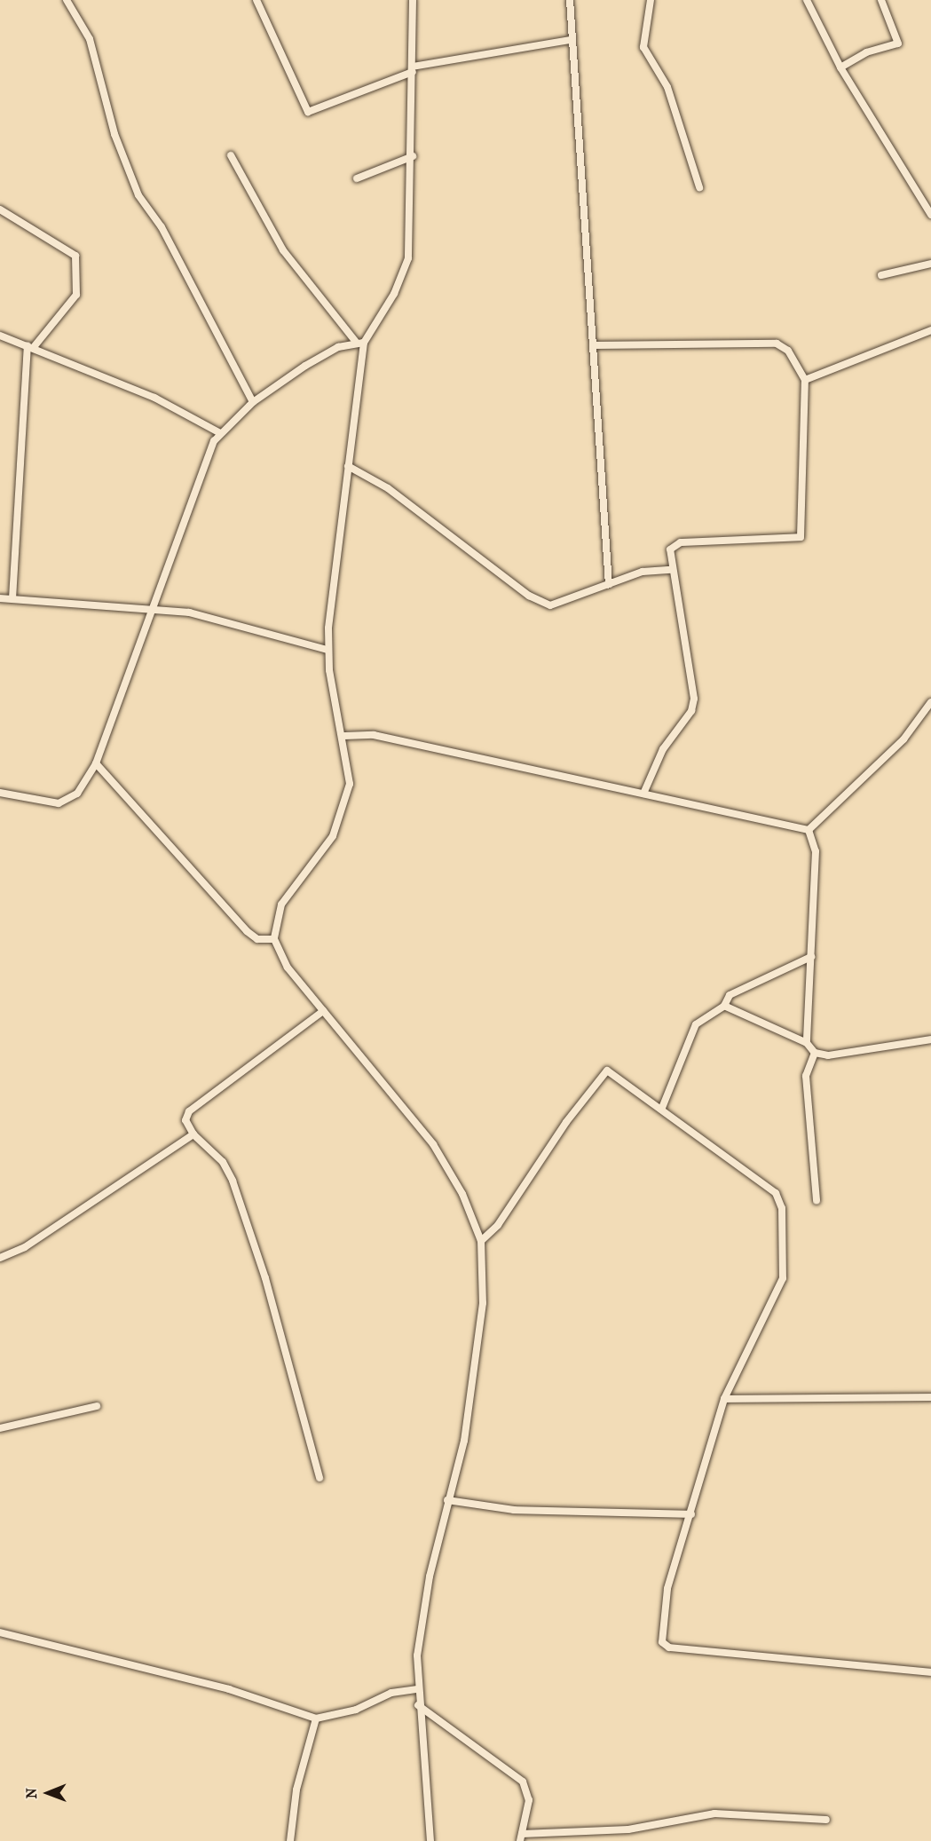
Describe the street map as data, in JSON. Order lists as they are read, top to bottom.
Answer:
{
  "north": "left"
}
